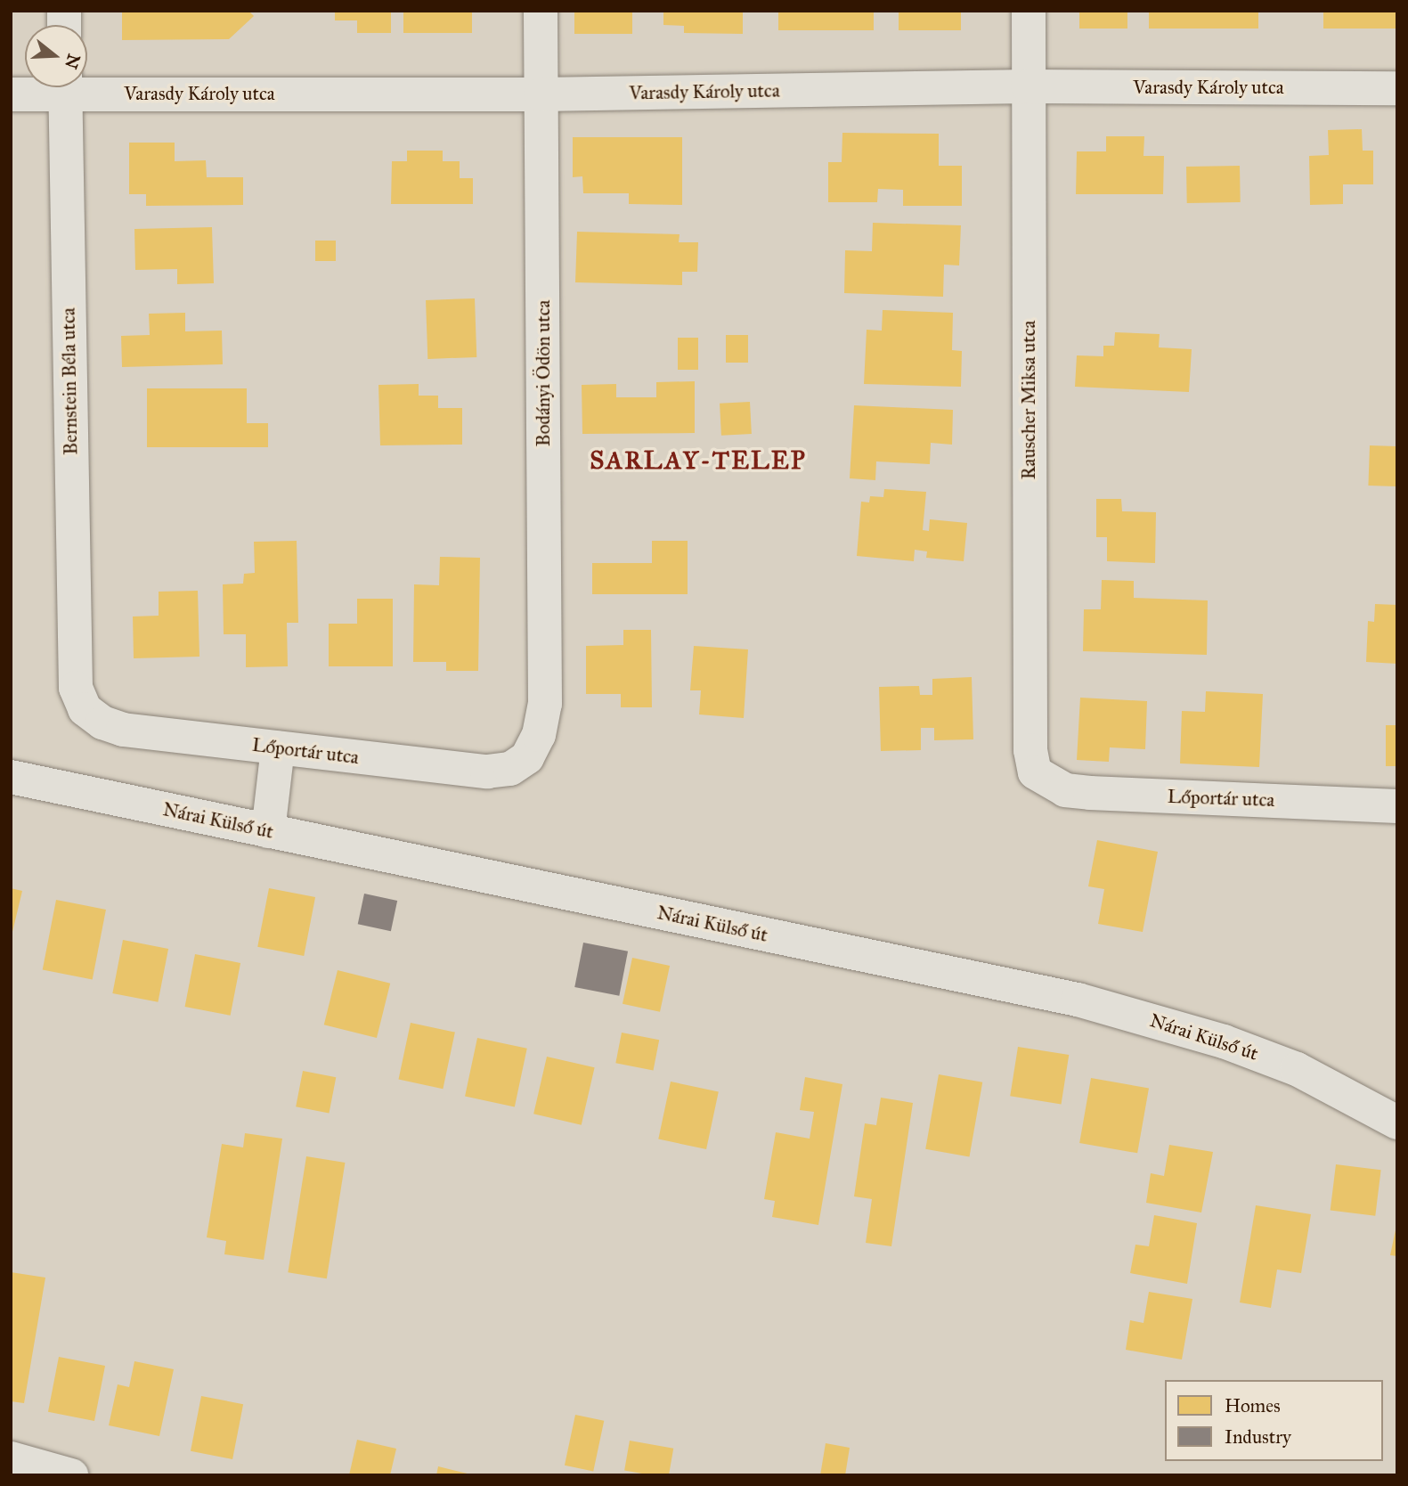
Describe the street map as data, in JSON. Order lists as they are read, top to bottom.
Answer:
{
  "streets": {
    "street": [
      "Varasdy Károly utca",
      "Bodányi Ödön utca",
      "Bernstein Béla utca",
      "Rauscher Miksa utca",
      "Lőportár utca",
      "Nárai Külső út"
    ]
  },
  "crossings": [
    ["Varasdy Károly utca", "Bodányi Ödön utca"],
    ["Varasdy Károly utca", "Rauscher Miksa utca"],
    ["Bodányi Ödön utca", "Lőportár utca"],
    ["Bernstein Béla utca", "Lőportár utca"],
    ["Rauscher Miksa utca", "Lőportár utca"]
  ],
  "districts": ["SARLAY-TELEP"],
  "legend": ["Homes", "Industry"],
  "north": "right"
}
